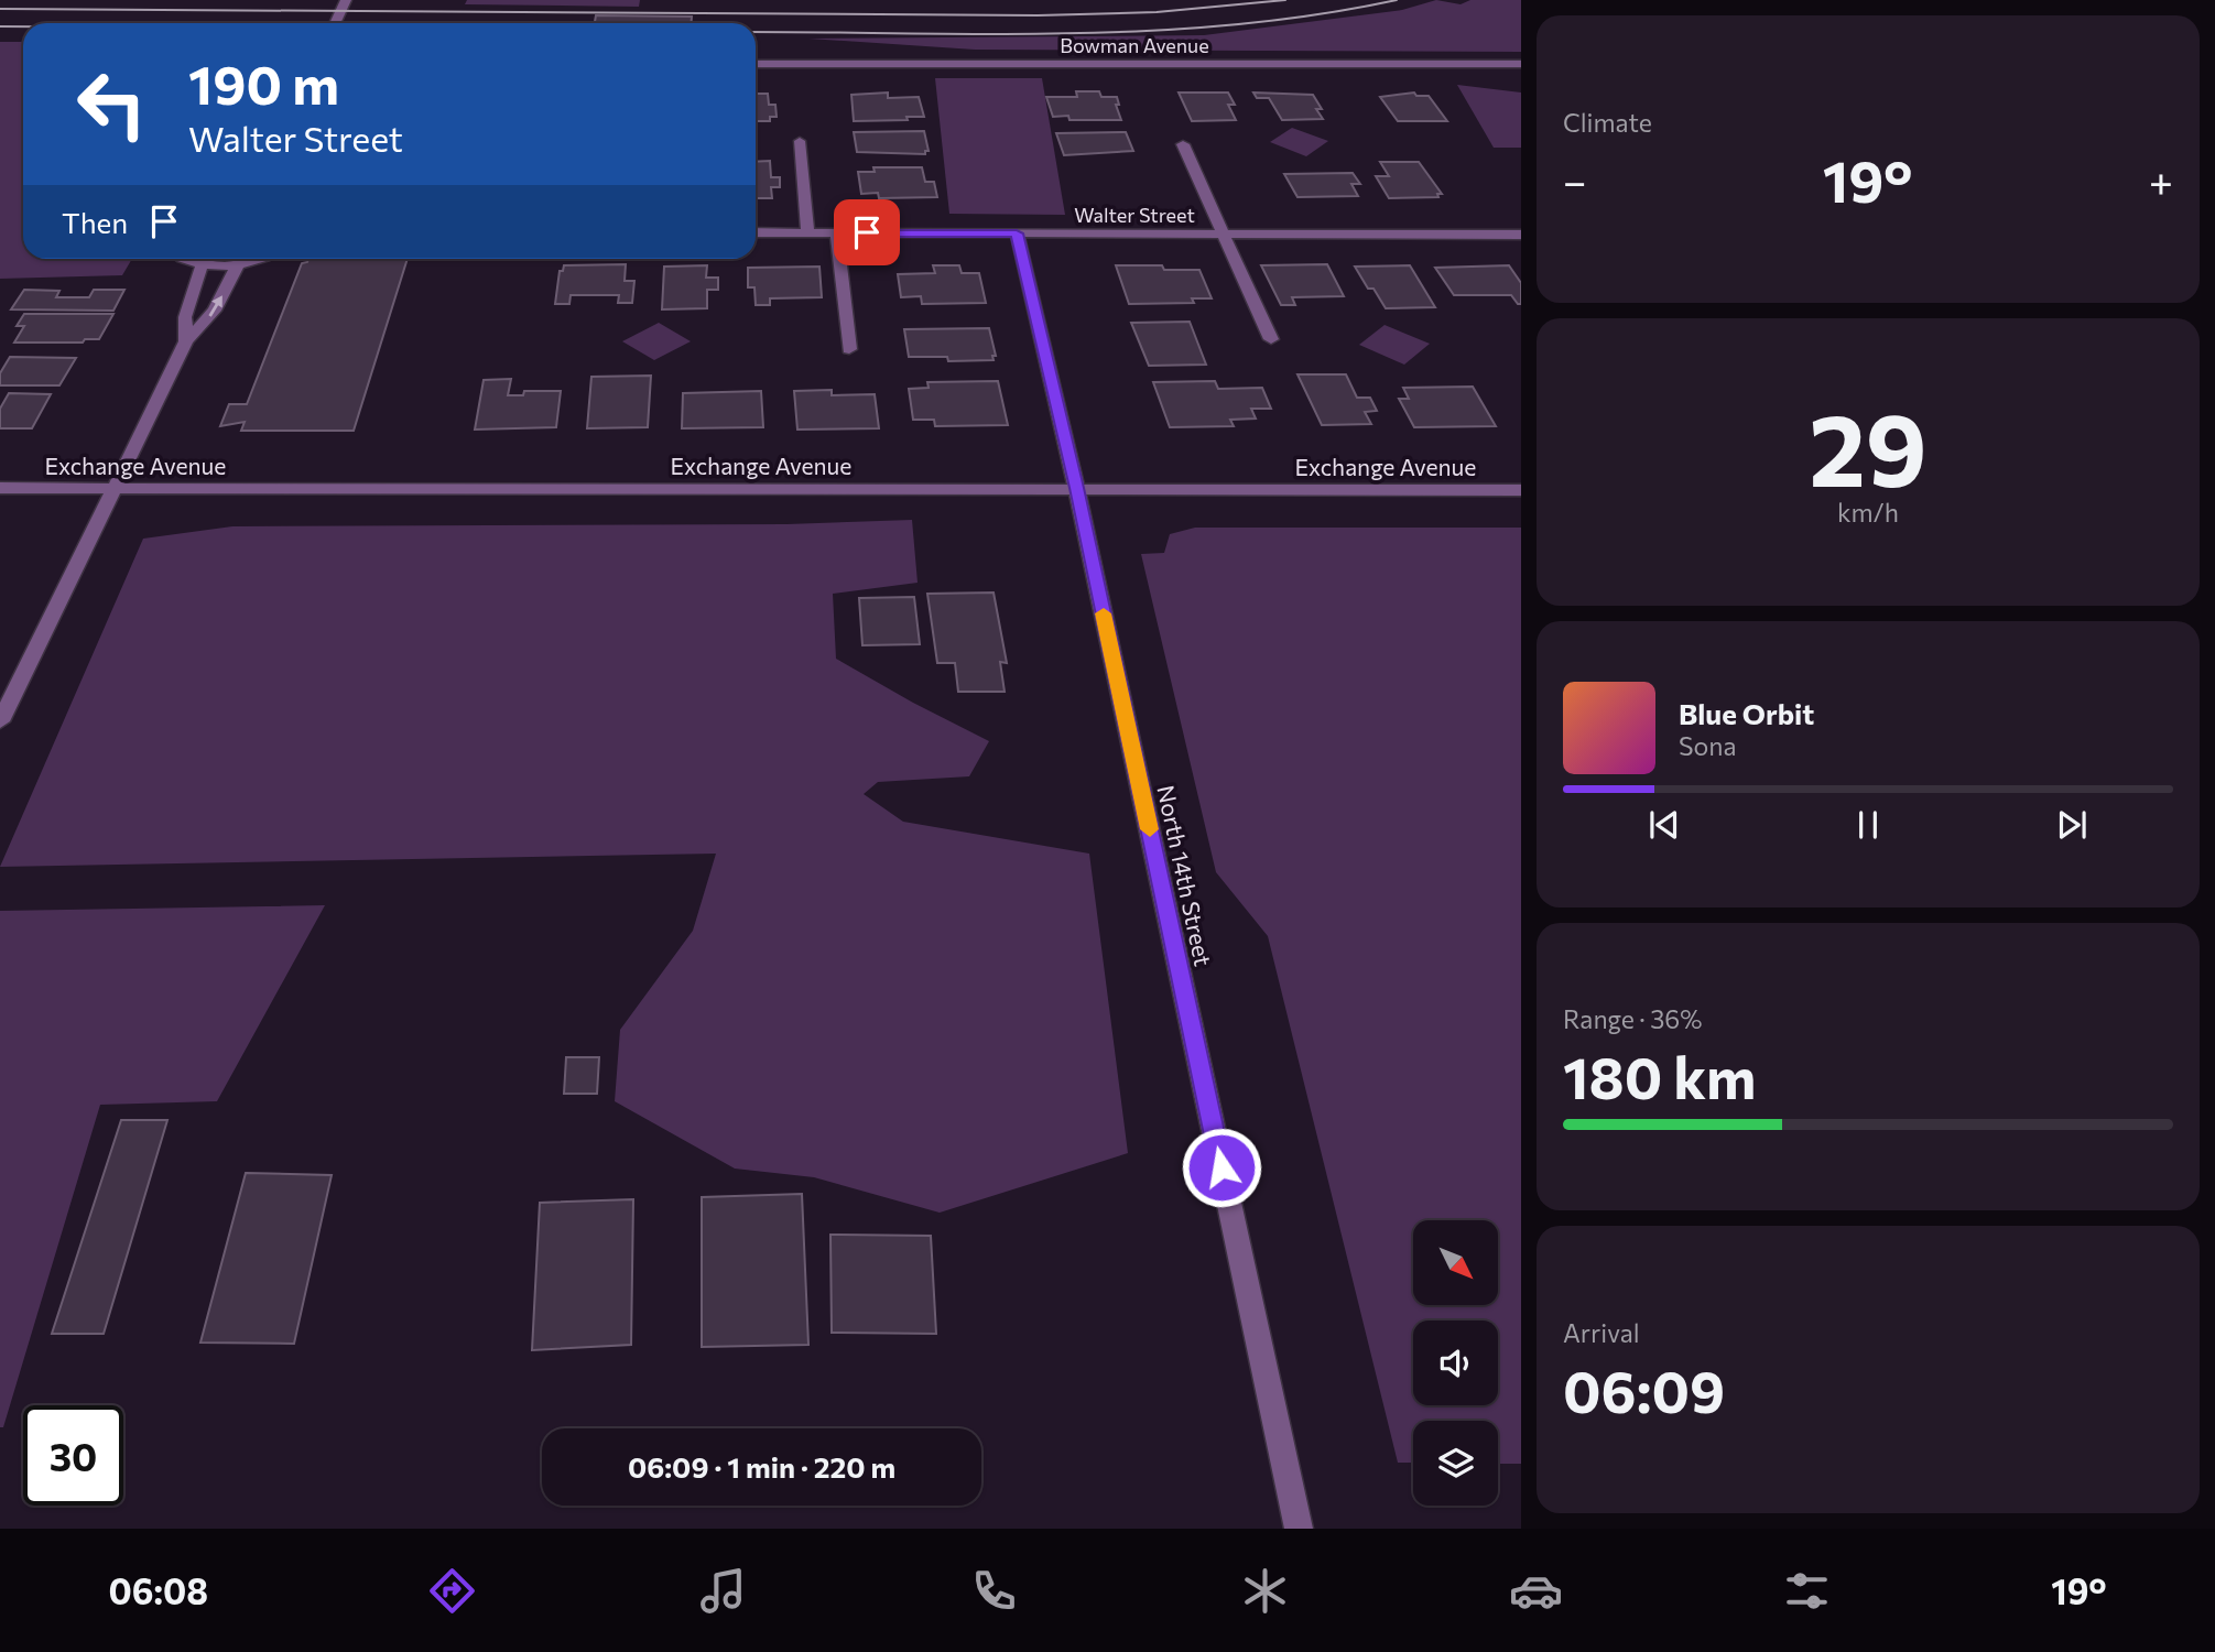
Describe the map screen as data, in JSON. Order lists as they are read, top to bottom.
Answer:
{
  "streets": {
    "street": [
      "Bowman Avenue",
      "Walter Street",
      "Exchange Avenue",
      "North 14th Street"
    ]
  },
  "crossings": [
    ["Walter Street", "North 14th Street"],
    ["Exchange Avenue", "North 14th Street"]
  ],
  "north": "bottom right",
  "page": {
    "tile": [
      "Climate",
      ["29", "km/h"],
      ["Range · 36%", "180 km"],
      ["Arrival", "06:09"]
    ],
    "turn": ["190 m", "Walter Street"],
    "heat": ["−", "19°", "+"],
    "then": "Then",
    "song": ["Blue Orbit", "Sona"],
    "limit": "30",
    "trip": "06:09 · 1 min · 220 m",
    "tabs": ["06:08", "19°"]
  }
}
